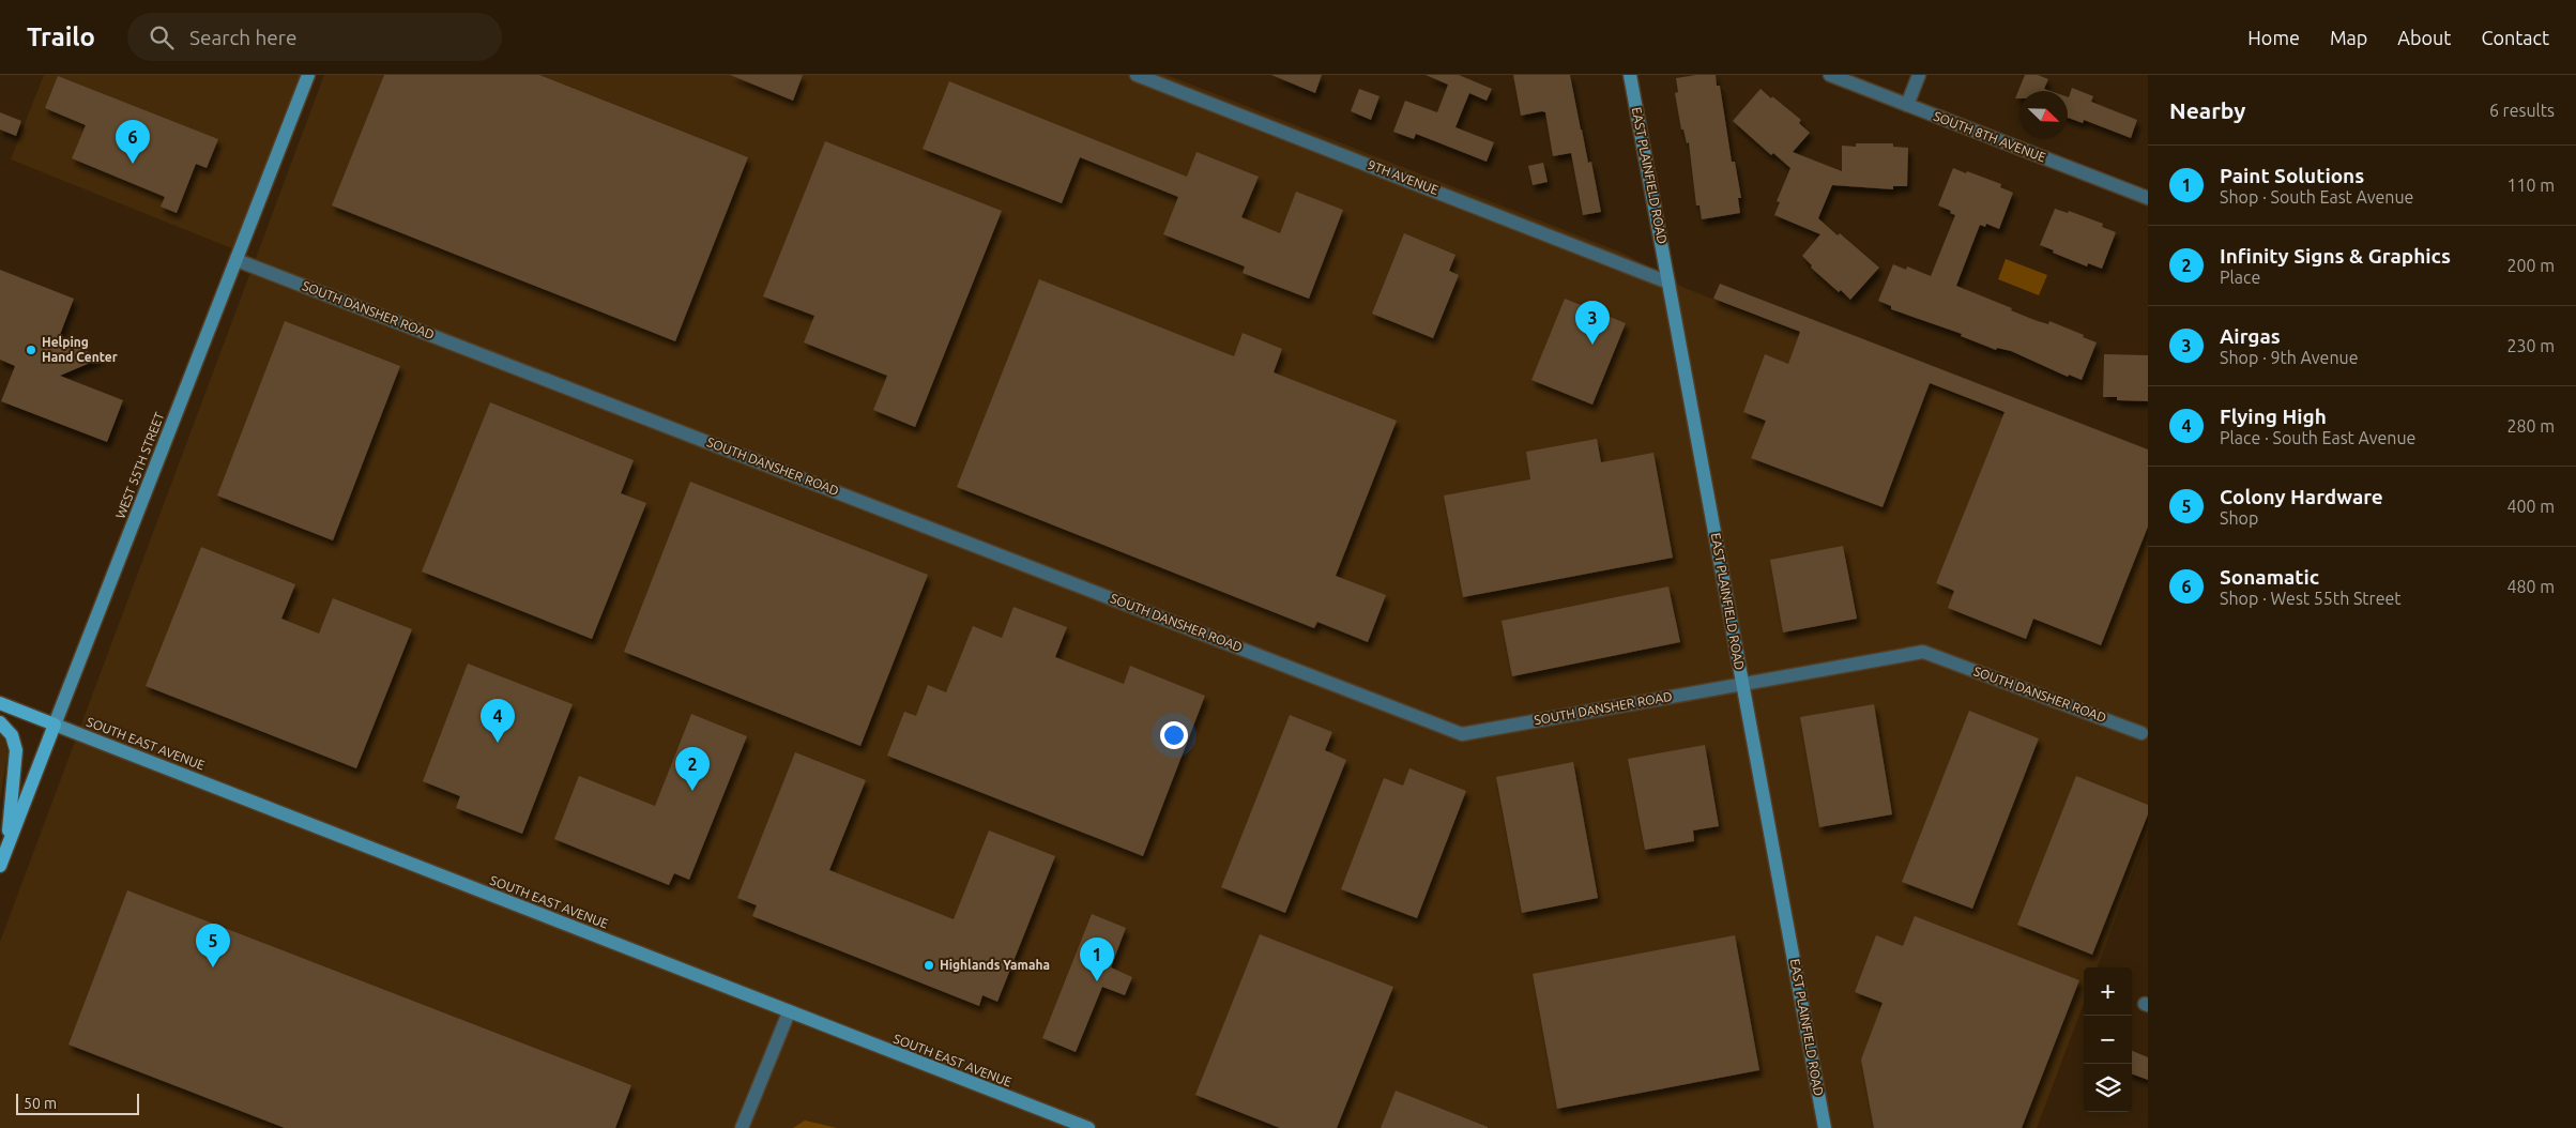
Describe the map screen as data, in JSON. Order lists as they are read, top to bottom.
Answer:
{
  "streets": {
    "main road": ["EAST PLAINFIELD ROAD", "WEST 55TH STREET", "SOUTH EAST AVENUE"],
    "street": ["SOUTH 8TH AVENUE", "9TH AVENUE", "SOUTH DANSHER ROAD"]
  },
  "crossings": [
    ["EAST PLAINFIELD ROAD", "9TH AVENUE"],
    ["EAST PLAINFIELD ROAD", "SOUTH DANSHER ROAD"],
    ["SOUTH DANSHER ROAD", "WEST 55TH STREET"],
    ["WEST 55TH STREET", "SOUTH EAST AVENUE"]
  ],
  "places": ["Helping Hand Center", "Highlands Yamaha"],
  "scale_bar": "50 m",
  "north": "bottom right",
  "page": {
    "header": "Trailo",
    "search": "Search here",
    "nav": [
      "Home",
      "Map",
      "About",
      "Contact"
    ],
    "heading": ["Nearby", "6 results"],
    "pins": [
      "6",
      "3",
      "4",
      "2",
      "5",
      "1"
    ],
    "list": [
      {
        "mark": "1",
        "name": "Paint Solutions",
        "note": "Shop · South East Avenue",
        "value": "110 m"
      },
      {
        "mark": "2",
        "name": "Infinity Signs & Graphics",
        "note": "Place",
        "value": "200 m"
      },
      {
        "mark": "3",
        "name": "Airgas",
        "note": "Shop · 9th Avenue",
        "value": "230 m"
      },
      {
        "mark": "4",
        "name": "Flying High",
        "note": "Place · South East Avenue",
        "value": "280 m"
      },
      {
        "mark": "5",
        "name": "Colony Hardware",
        "note": "Shop",
        "value": "400 m"
      },
      {
        "mark": "6",
        "name": "Sonamatic",
        "note": "Shop · West 55th Street",
        "value": "480 m"
      }
    ],
    "map_buttons": ["+", "−"],
    "scale": "50 m"
  }
}
